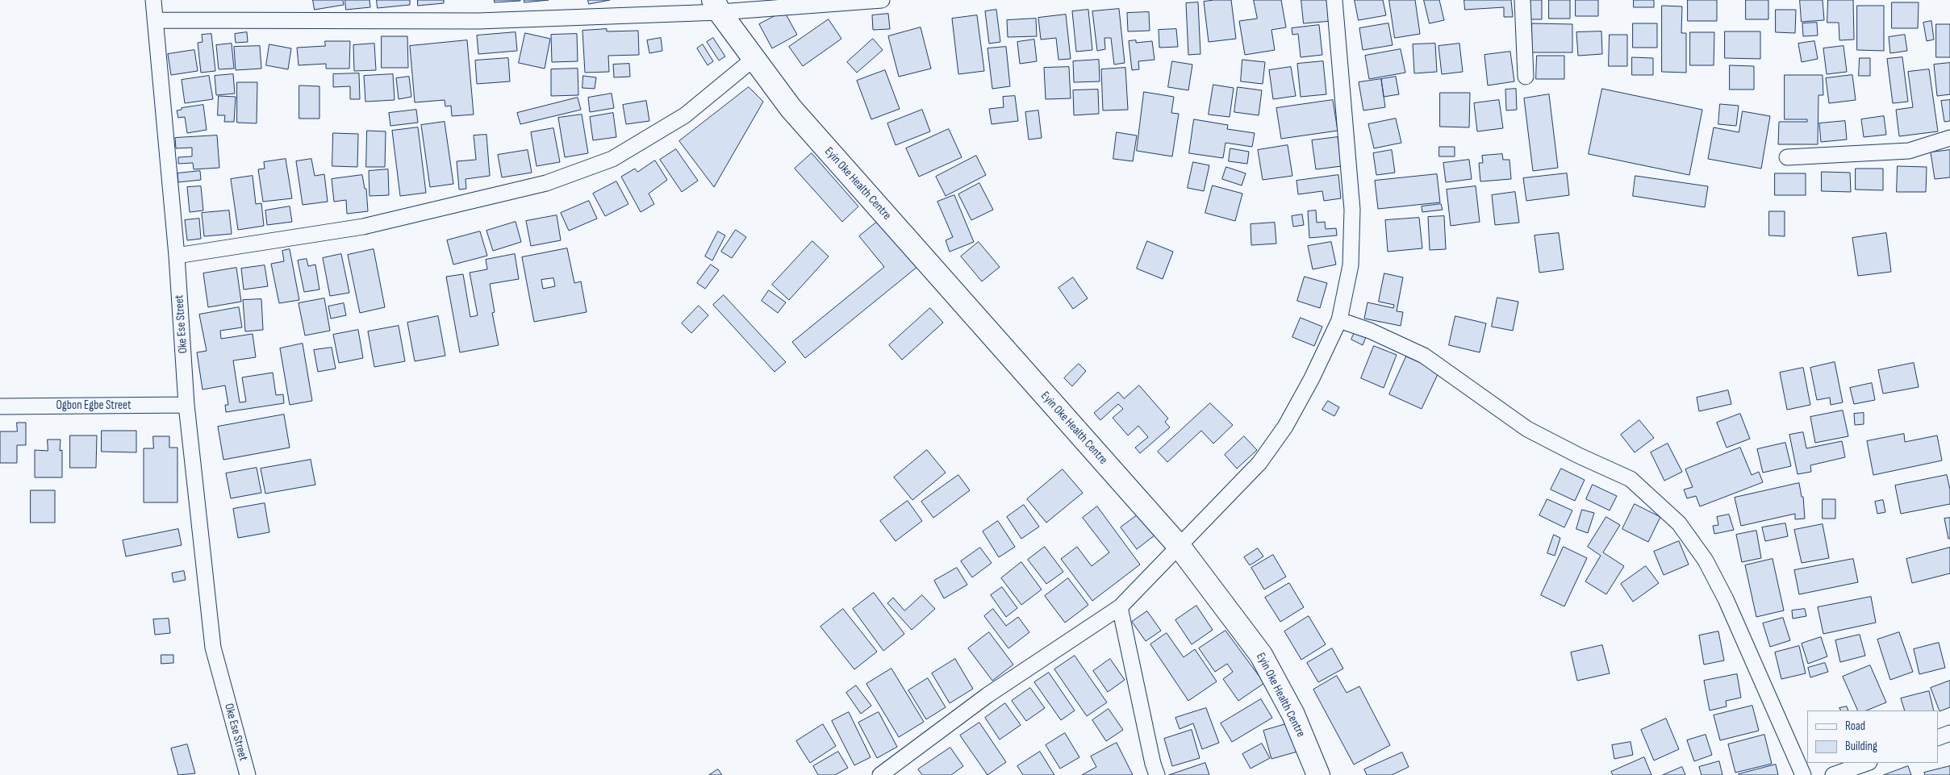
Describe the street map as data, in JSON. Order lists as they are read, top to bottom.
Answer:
{
  "streets": {
    "main road": ["Eyin Oke Health Centre"],
    "street": ["Oke Ese Street", "Ogbon Egbe Street"]
  },
  "crossings": [
    ["Oke Ese Street", "Ogbon Egbe Street"]
  ],
  "legend": ["Road", "Building"]
}
